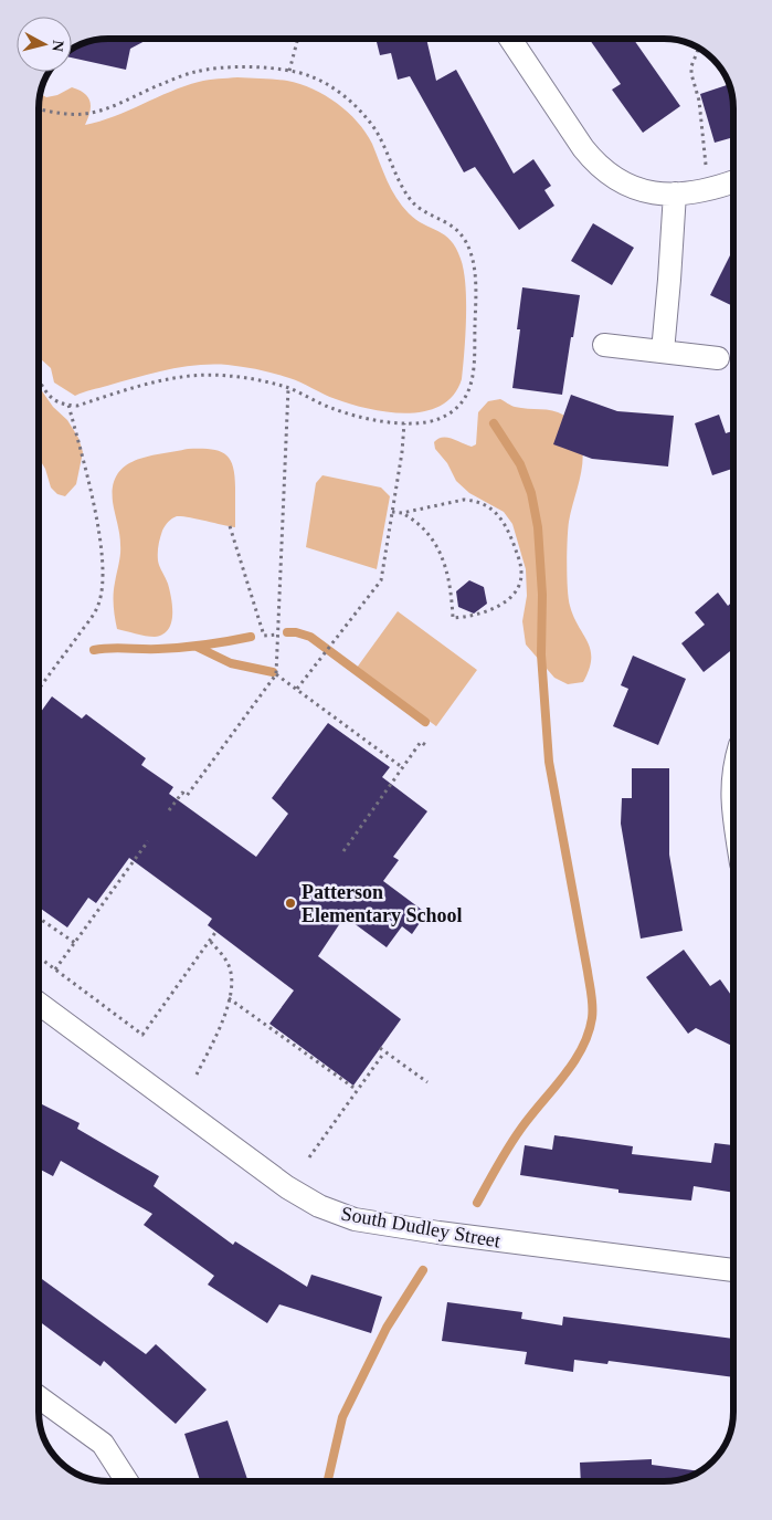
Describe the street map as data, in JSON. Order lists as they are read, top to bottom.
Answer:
{
  "streets": {
    "street": ["South Dudley Street"]
  },
  "places": ["Patterson Elementary School"],
  "north": "right"
}
